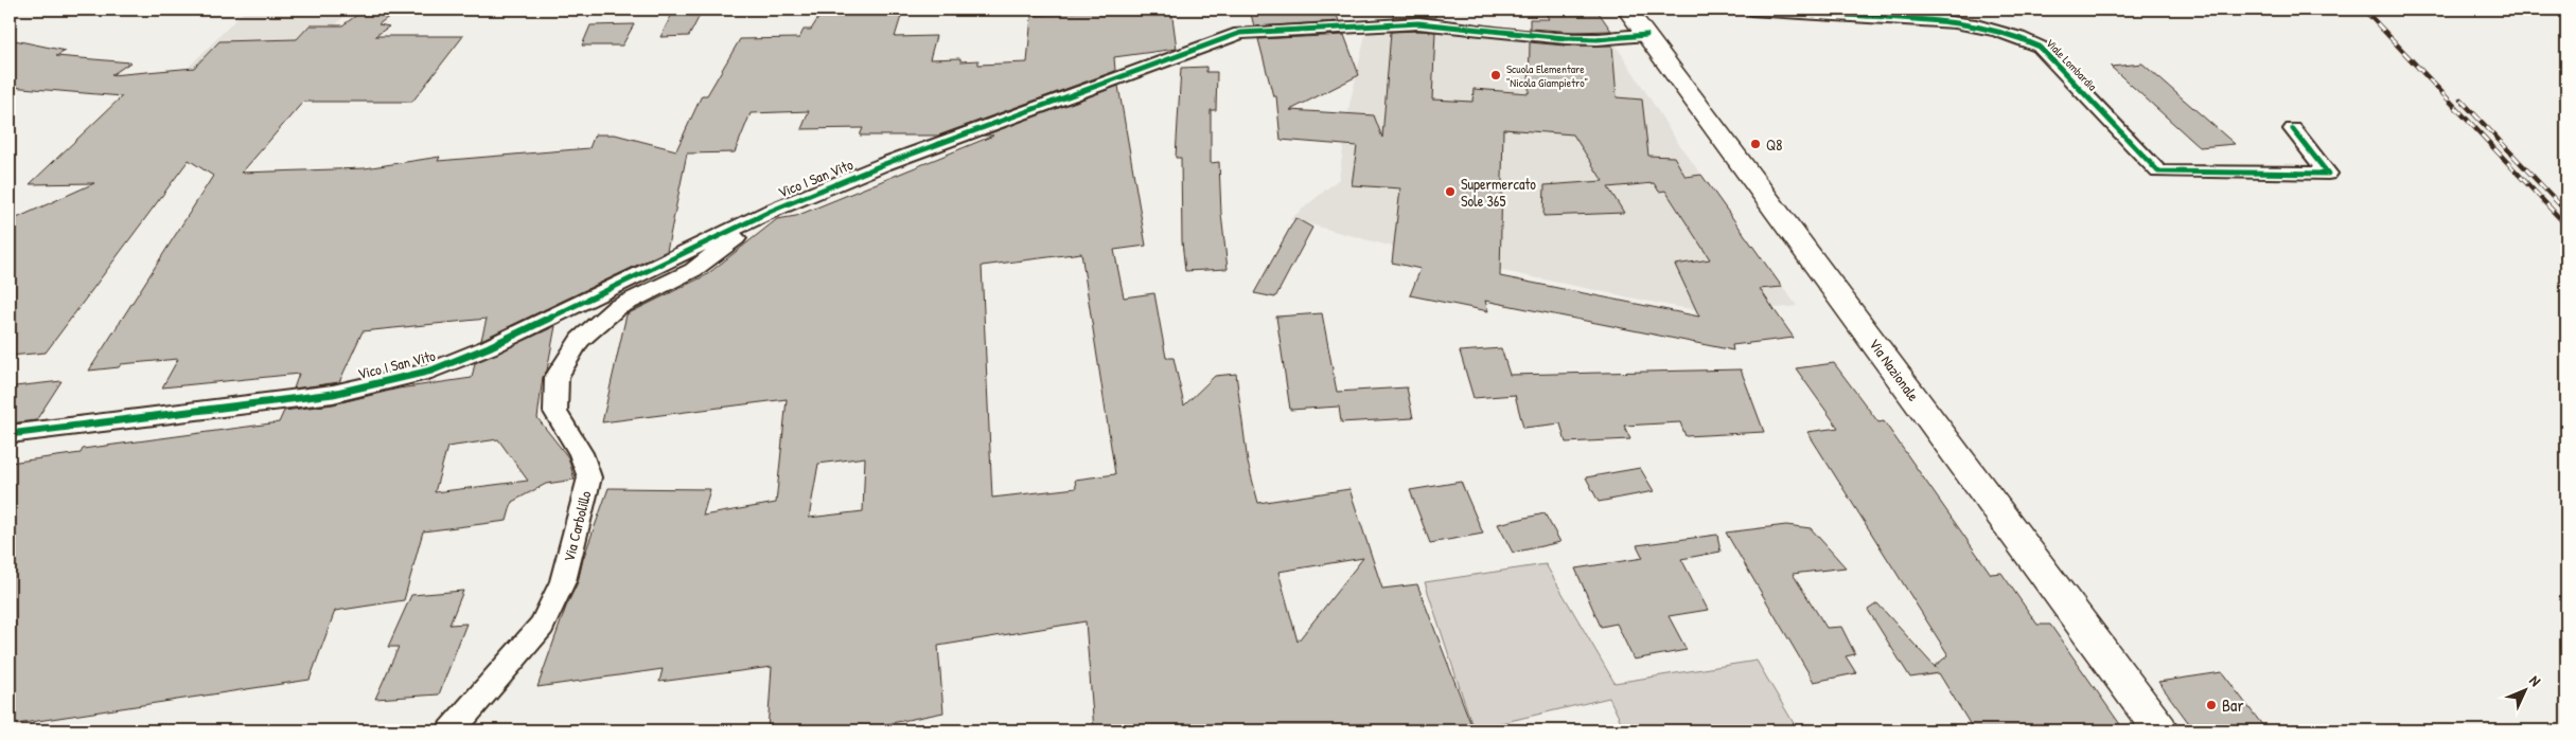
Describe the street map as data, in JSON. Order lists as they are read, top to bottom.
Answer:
{
  "streets": {
    "main road": ["Via Nazionale"],
    "street": ["Viale Lombardia", "Vico I San Vito", "Via Carbolillo"]
  },
  "crossings": [
    ["Vico I San Vito", "Via Nazionale"],
    ["Vico I San Vito", "Via Carbolillo"]
  ],
  "places": [
    "Scuola Elementare \"Nicola Giampietro\"",
    "Q8",
    "Supermercato Sole 365",
    "Bar"
  ],
  "north": "top right"
}
